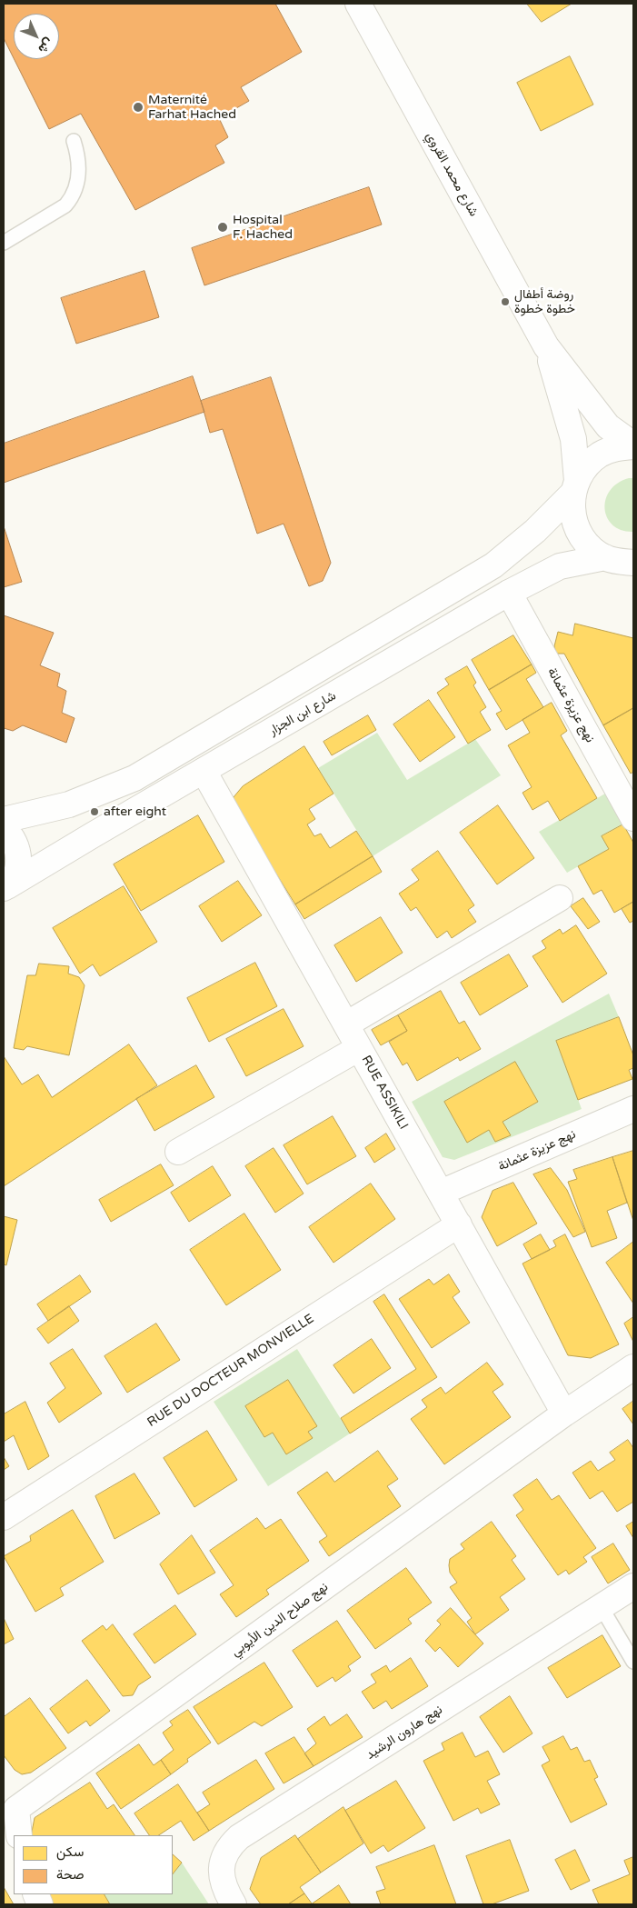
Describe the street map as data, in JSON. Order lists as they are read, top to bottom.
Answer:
{
  "streets": {
    "street": [
      "شارع محمد القروي",
      "نهج عزيزة عثمانة",
      "شارع ابن الجزار",
      "RUE ASSIKILI",
      "RUE DU DOCTEUR MONVIELLE",
      "نهج صلاح الدين الأيوبي",
      "نهج هارون الرشيد"
    ]
  },
  "crossings": [
    ["شارع محمد القروي", "شارع ابن الجزار"],
    ["نهج عزيزة عثمانة", "شارع ابن الجزار"],
    ["نهج عزيزة عثمانة", "RUE ASSIKILI"],
    ["شارع ابن الجزار", "RUE ASSIKILI"],
    ["RUE ASSIKILI", "RUE DU DOCTEUR MONVIELLE"],
    ["RUE ASSIKILI", "نهج صلاح الدين الأيوبي"]
  ],
  "places": [
    "Maternité Farhat Hached",
    "Hospital F. Hached",
    "روضة أطفال خطوة خطوة",
    "after eight"
  ],
  "legend": ["سكن", "صحة"],
  "north": "bottom right"
}
